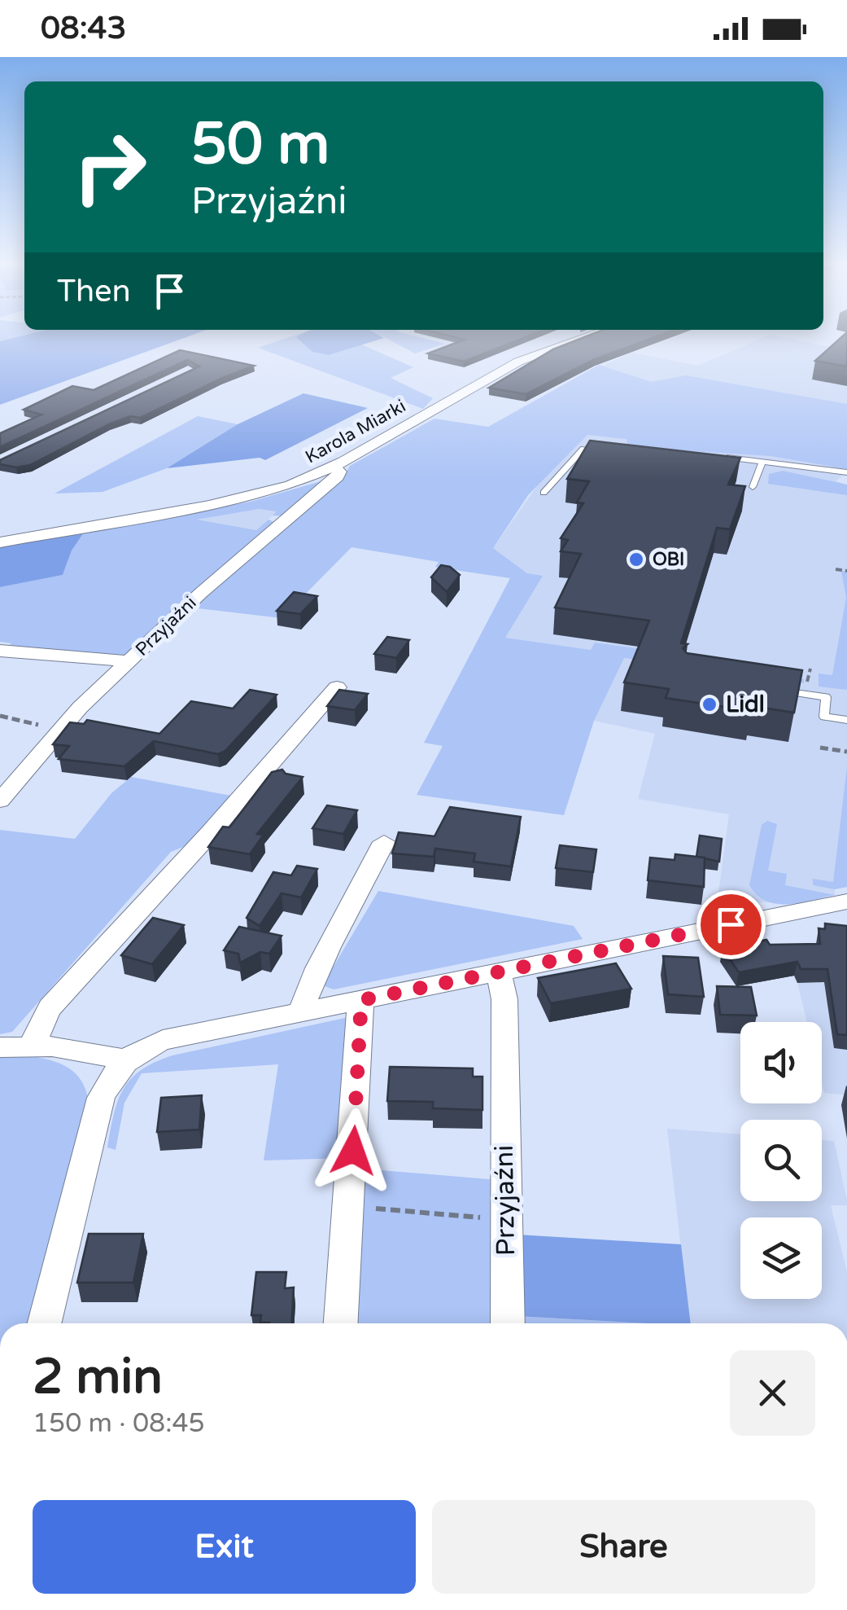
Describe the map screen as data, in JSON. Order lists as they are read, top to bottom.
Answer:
{
  "streets": {
    "street": ["Karola Miarki", "Przyjaźni"]
  },
  "crossings": [
    ["Karola Miarki", "Przyjaźni"]
  ],
  "places": ["OBI", "Lidl"],
  "page": {
    "status": "08:43",
    "turn": ["50 m", "Przyjaźni"],
    "then": "Then",
    "heading": ["2 min", "150 m · 08:45"],
    "buttons": ["Exit", "Share"]
  }
}
